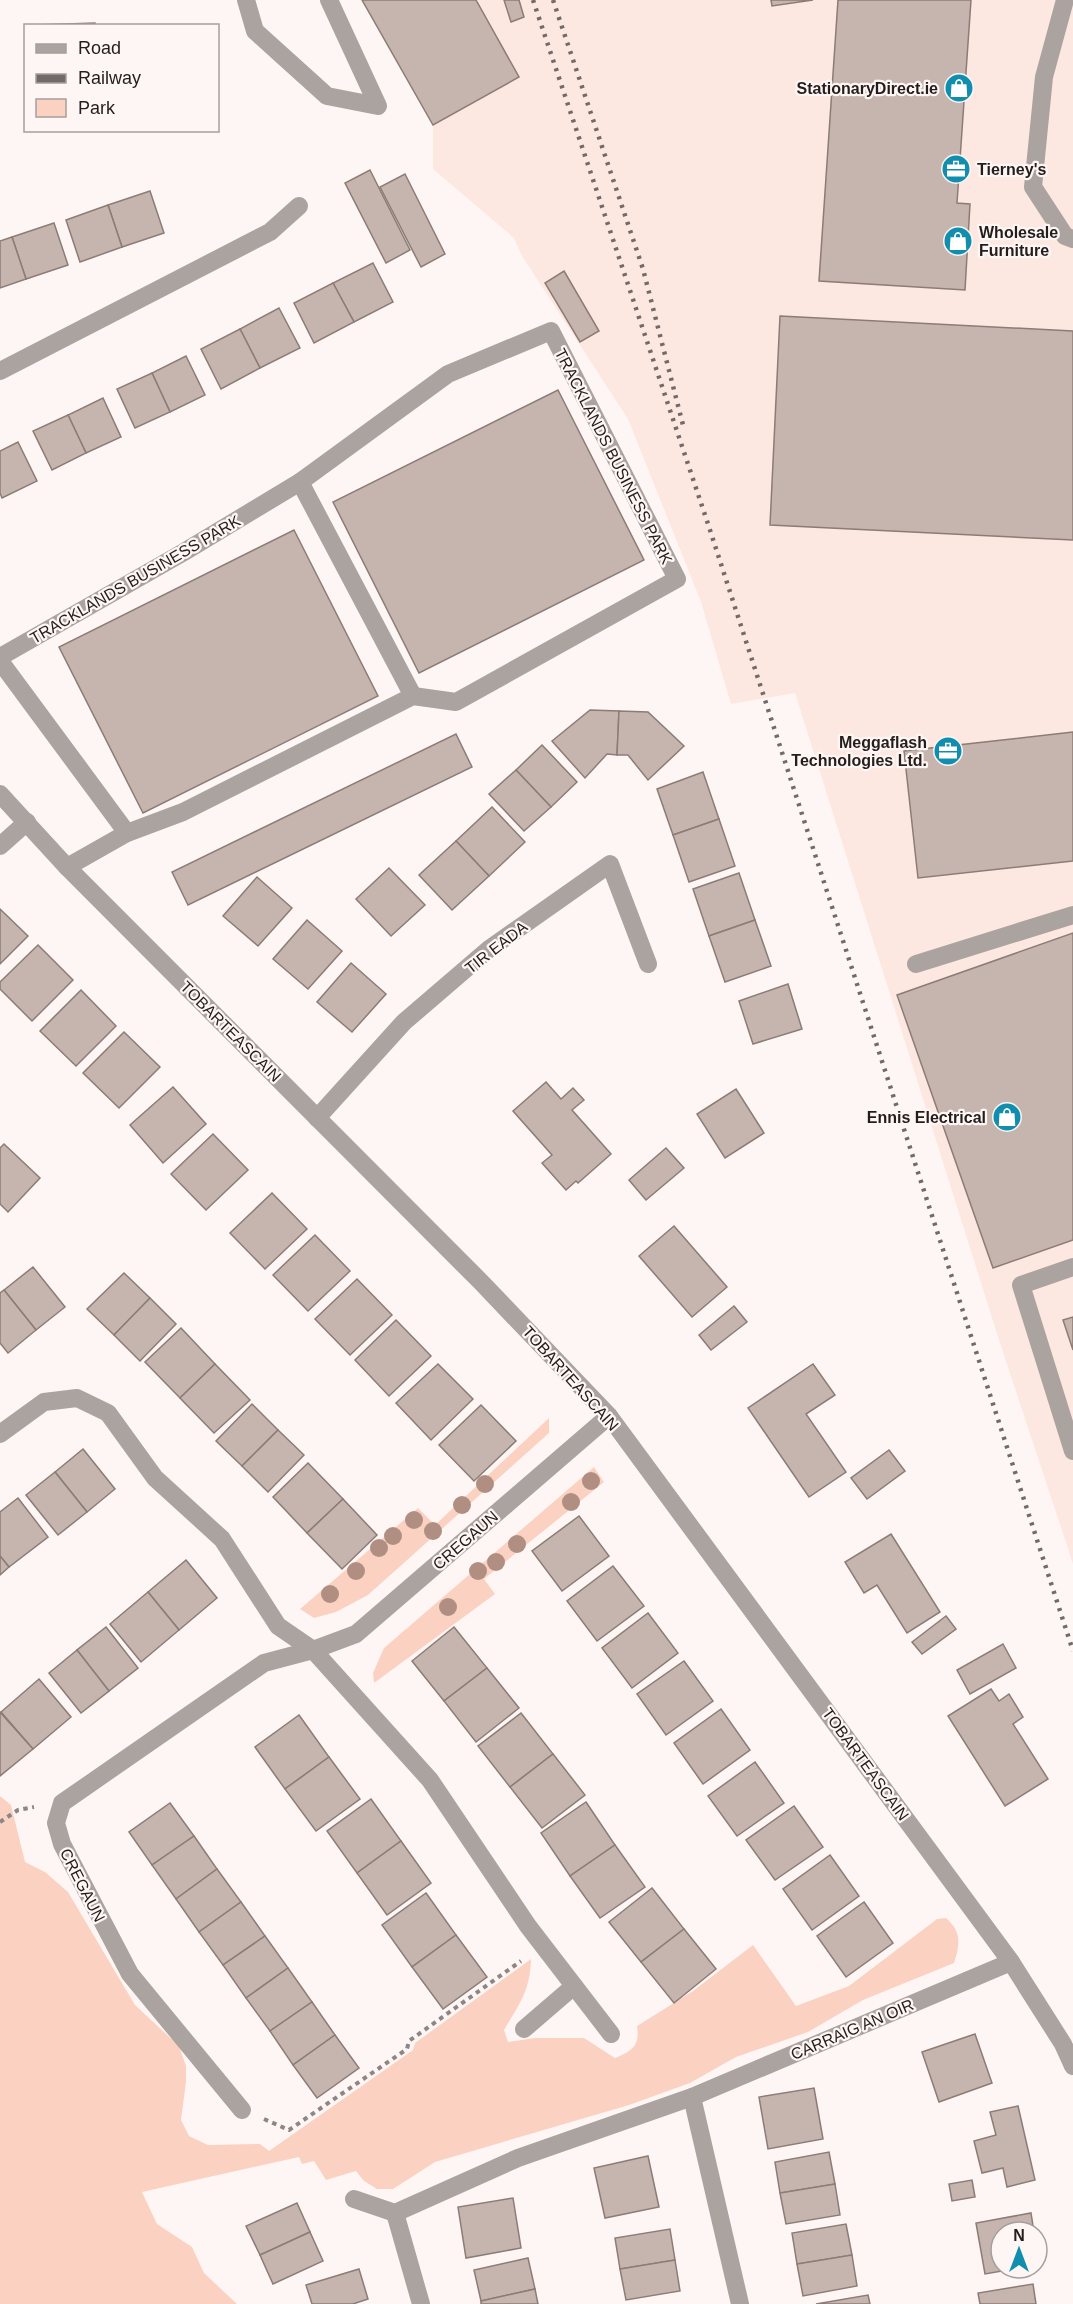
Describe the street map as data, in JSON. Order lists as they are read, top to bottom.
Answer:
{
  "streets": {
    "street": [
      "TRACKLANDS BUSINESS PARK",
      "TIR EADA",
      "TOBARTEASCAIN",
      "CREGAUN",
      "CARRAIG AN OIR"
    ]
  },
  "crossings": [
    ["TIR EADA", "TOBARTEASCAIN"],
    ["TOBARTEASCAIN", "CREGAUN"],
    ["TOBARTEASCAIN", "CARRAIG AN OIR"]
  ],
  "places": {
    "shop": ["StationaryDirect.ie", "Wholesale Furniture", "Ennis Electrical"],
    "office": ["Tierney's", "Meggaflash Technologies Ltd."]
  },
  "legend": ["Road", "Railway", "Park"],
  "north": "top"
}
